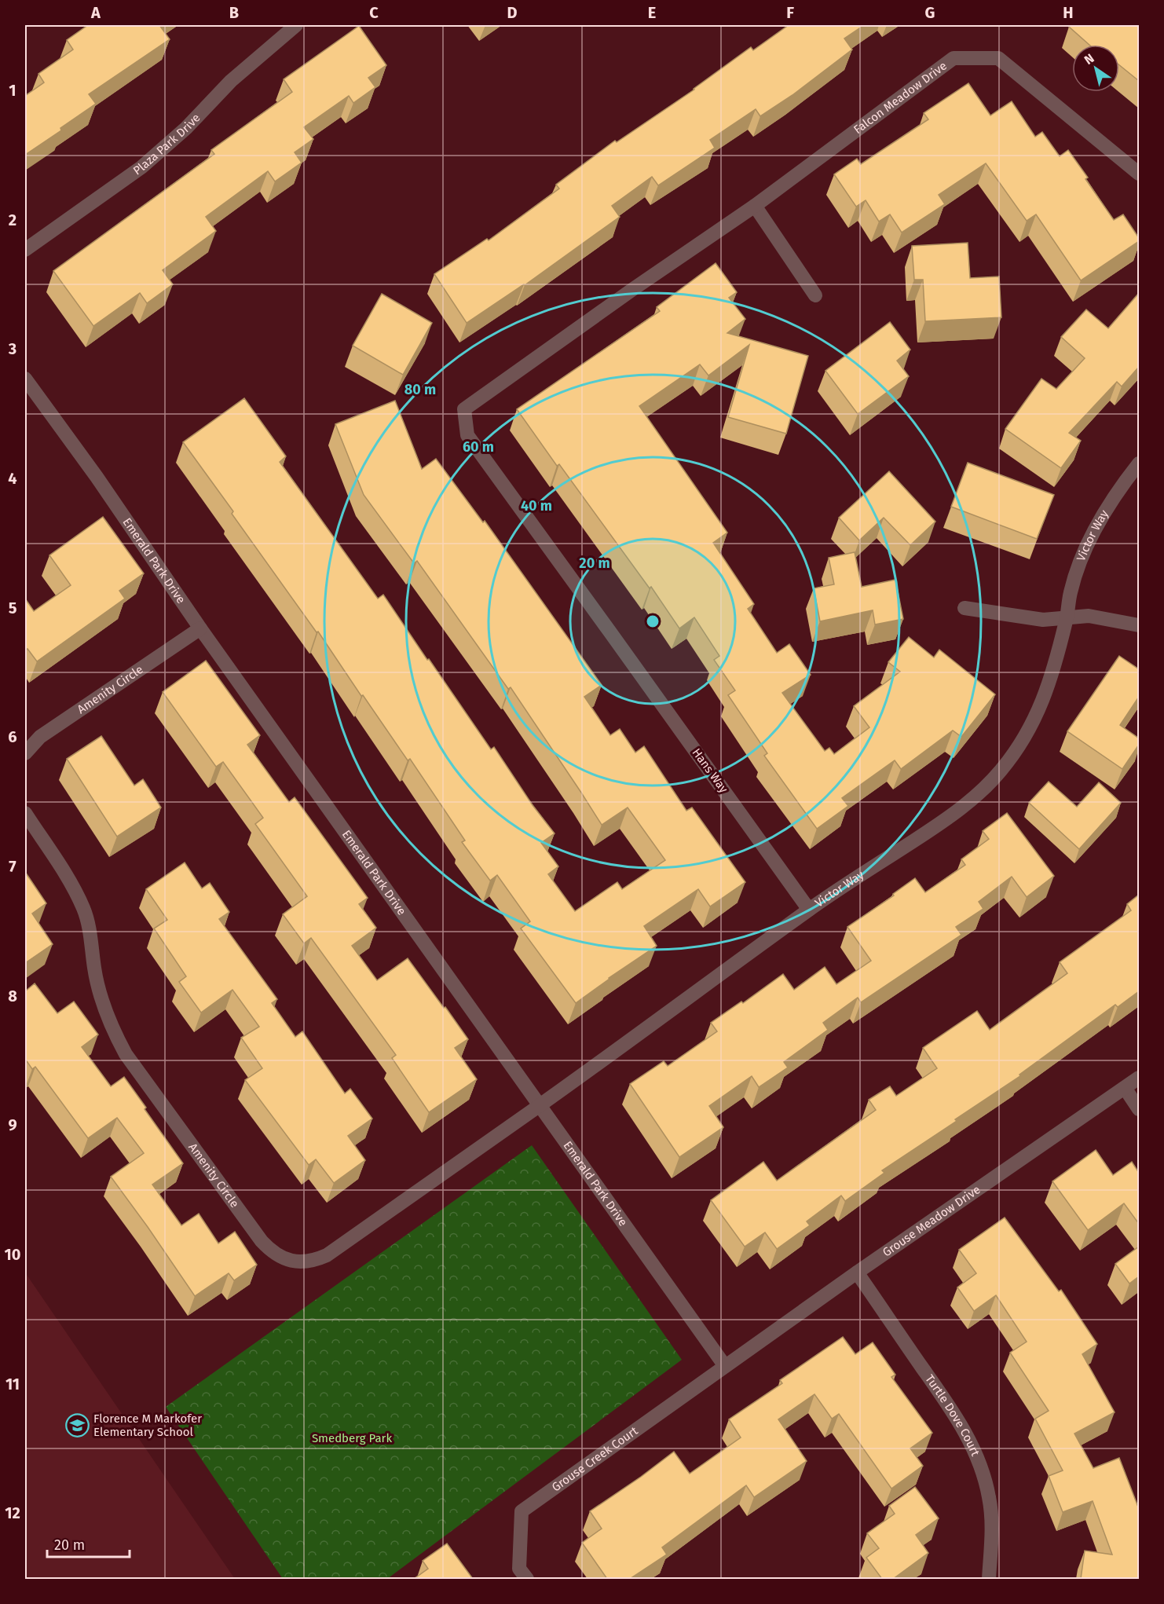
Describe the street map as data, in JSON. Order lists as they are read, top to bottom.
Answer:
{
  "streets": {
    "street": [
      "Falcon Meadow Drive",
      "Plaza Park Drive",
      "Victor Way",
      "Emerald Park Drive",
      "Amenity Circle",
      "Hans Way",
      "Grouse Meadow Drive",
      "Turtle Dove Court",
      "Grouse Creek Court"
    ]
  },
  "crossings": [
    ["Falcon Meadow Drive", "Hans Way"],
    ["Victor Way", "Emerald Park Drive"],
    ["Victor Way", "Amenity Circle"],
    ["Victor Way", "Hans Way"],
    ["Emerald Park Drive", "Amenity Circle"],
    ["Emerald Park Drive", "Grouse Meadow Drive"],
    ["Emerald Park Drive", "Grouse Creek Court"],
    ["Grouse Meadow Drive", "Turtle Dove Court"],
    ["Grouse Meadow Drive", "Grouse Creek Court"]
  ],
  "parks": ["Smedberg Park"],
  "places": {
    "school or university": ["Florence M Markofer Elementary School"]
  },
  "scale_bar": "20 m",
  "north": "top left",
  "grid": {
    "columns": [
      "A",
      "B",
      "C",
      "D",
      "E",
      "F",
      "G",
      "H"
    ],
    "rows": [
      "1",
      "2",
      "3",
      "4",
      "5",
      "6",
      "7",
      "8",
      "9",
      "10",
      "11",
      "12"
    ]
  },
  "rings": [
    "80 m",
    "60 m",
    "40 m",
    "20 m"
  ]
}
